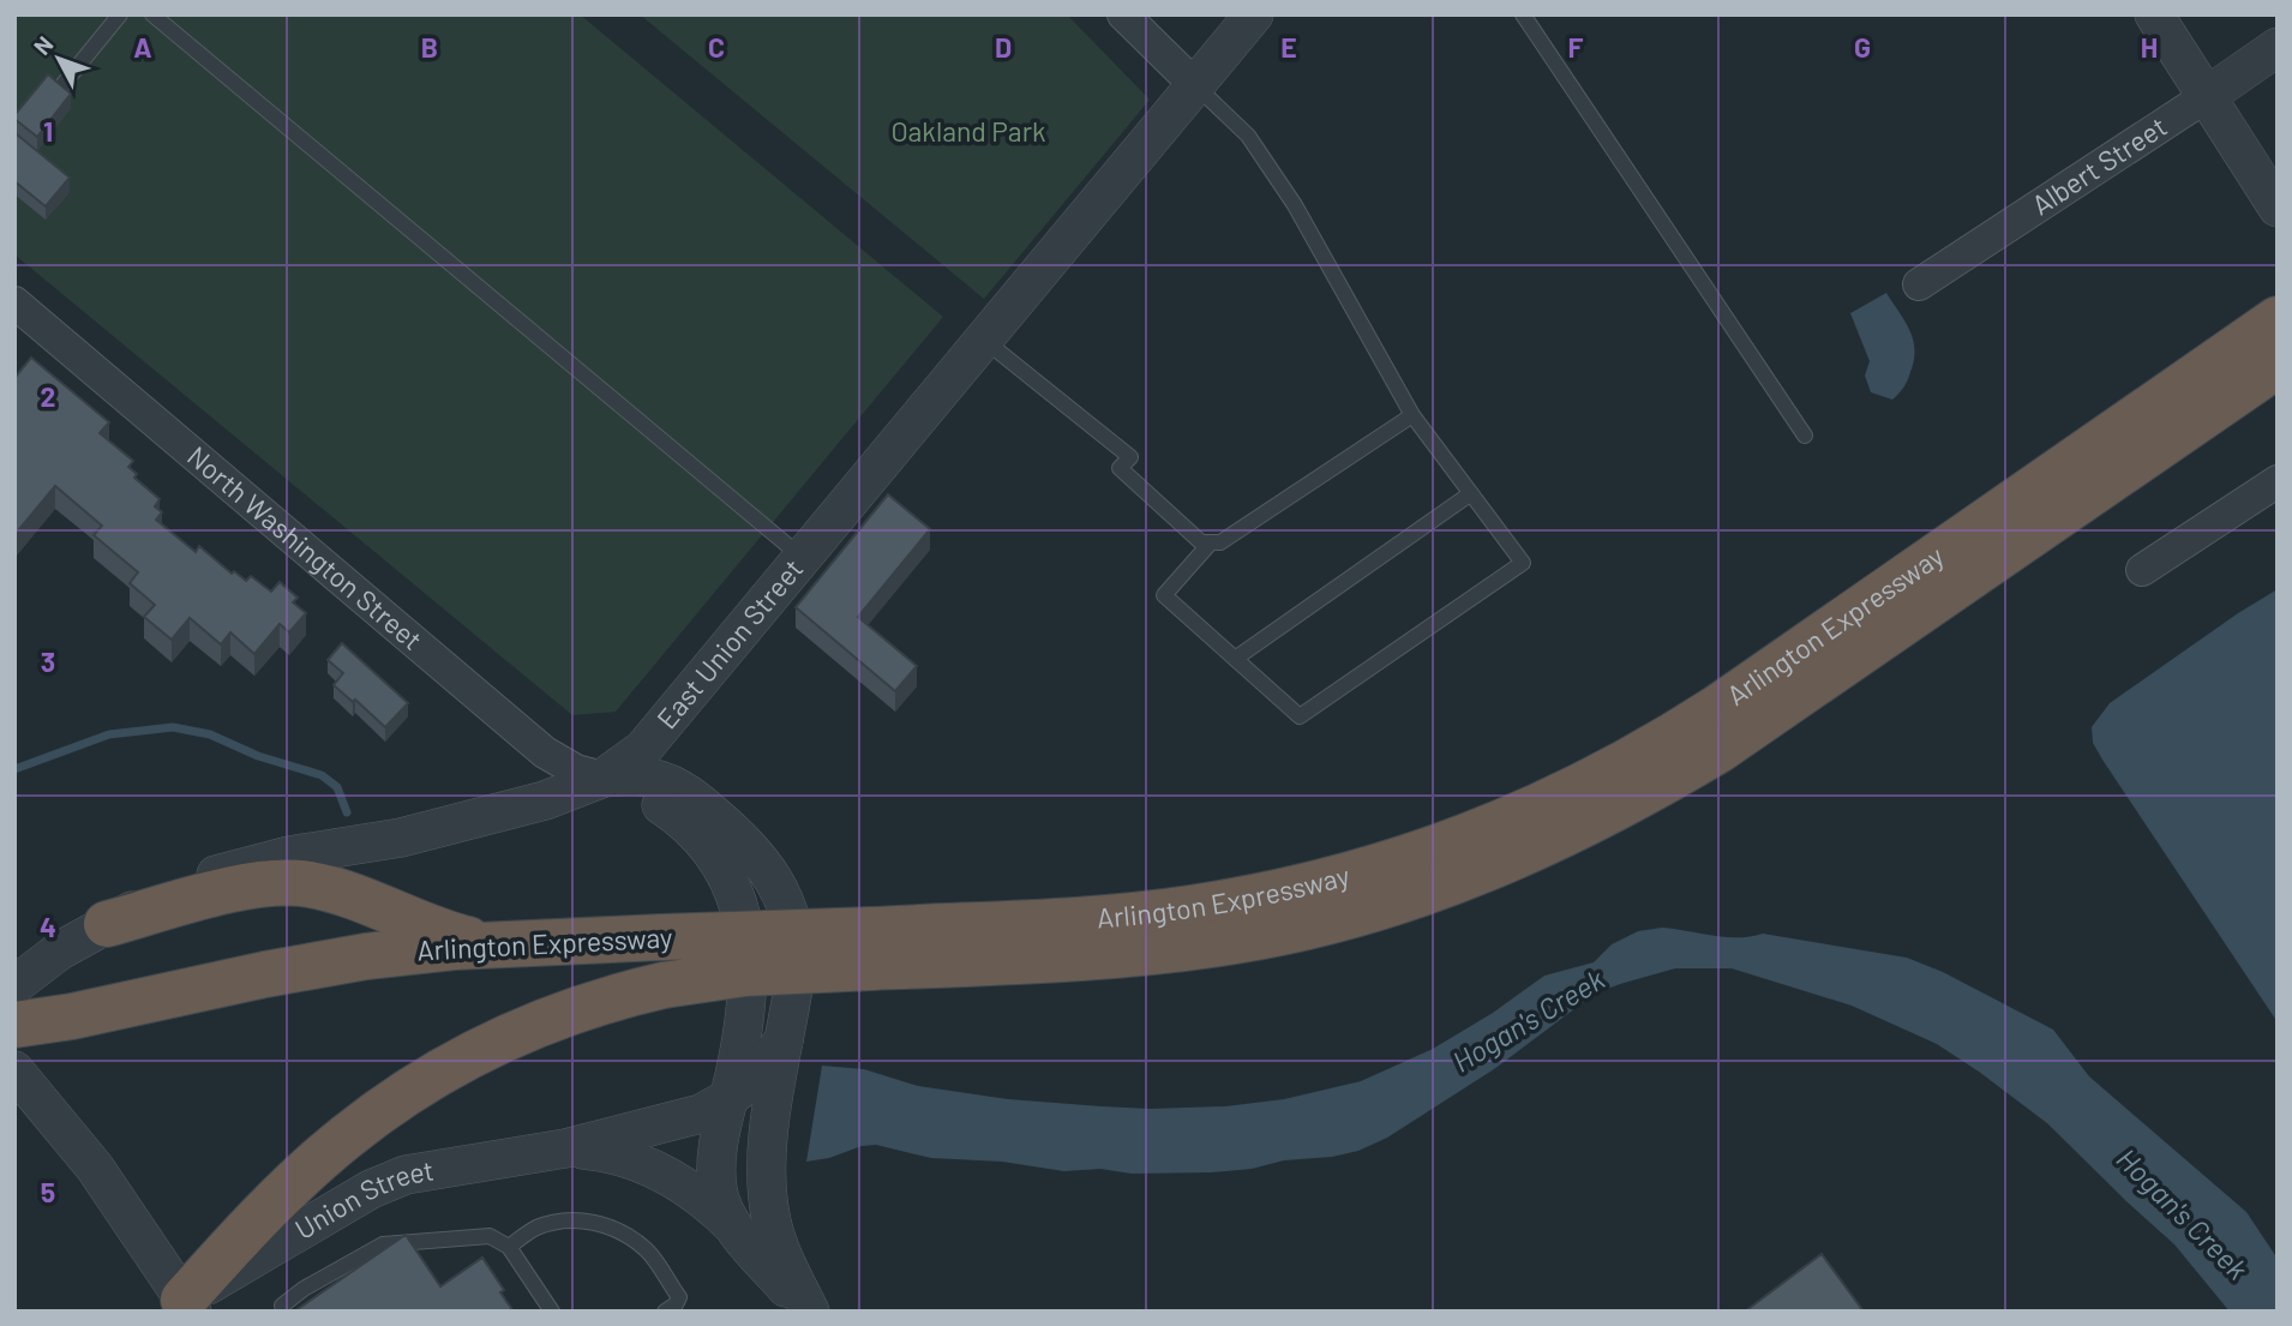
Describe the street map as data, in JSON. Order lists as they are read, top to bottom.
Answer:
{
  "streets": {
    "highway": ["Arlington Expressway"],
    "street": [
      "Albert Street",
      "North Washington Street",
      "East Union Street",
      "Union Street"
    ]
  },
  "crossings": [
    ["North Washington Street", "East Union Street"],
    ["North Washington Street", "Union Street"],
    ["Arlington Expressway", "Union Street"]
  ],
  "water": ["Hogan's Creek"],
  "parks": ["Oakland Park"],
  "north": "top left",
  "grid": {
    "columns": [
      "A",
      "B",
      "C",
      "D",
      "E",
      "F",
      "G",
      "H"
    ],
    "rows": [
      "1",
      "2",
      "3",
      "4",
      "5"
    ]
  }
}
